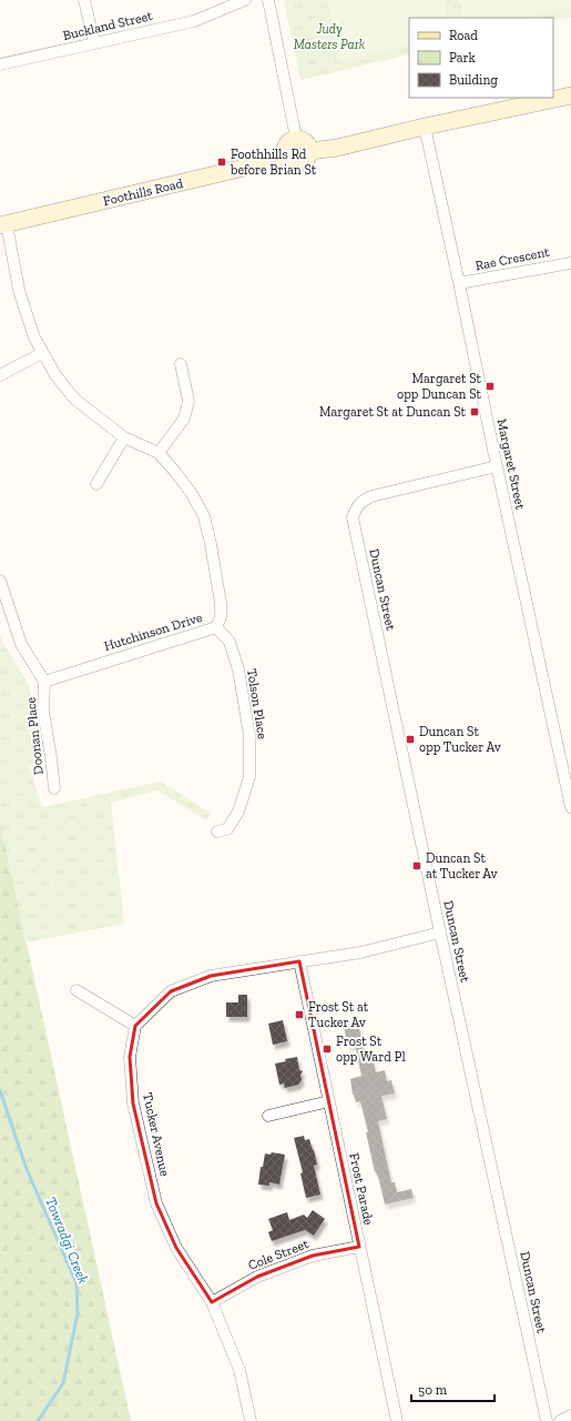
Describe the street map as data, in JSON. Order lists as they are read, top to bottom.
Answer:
{
  "streets": {
    "main road": ["Foothills Road"],
    "street": [
      "Buckland Street",
      "Rae Crescent",
      "Margaret Street",
      "Duncan Street",
      "Hutchinson Drive",
      "Tolson Place",
      "Doonan Place",
      "Tucker Avenue",
      "Frost Parade",
      "Cole Street"
    ]
  },
  "crossings": [
    ["Foothills Road", "Hutchinson Drive"],
    ["Rae Crescent", "Margaret Street"],
    ["Margaret Street", "Duncan Street"],
    ["Hutchinson Drive", "Tolson Place"],
    ["Hutchinson Drive", "Doonan Place"],
    ["Tucker Avenue", "Cole Street"],
    ["Frost Parade", "Cole Street"]
  ],
  "water": ["Towradgi Creek"],
  "parks": ["Judy Masters Park"],
  "places": {
    "transit": [
      "Foothhills Rd before Brian St",
      "Margaret St opp Duncan St",
      "Margaret St at Duncan St",
      "Duncan St opp Tucker Av",
      "Duncan St at Tucker Av",
      "Frost St at Tucker Av",
      "Frost St opp Ward Pl"
    ]
  },
  "legend": ["Road", "Park", "Building"],
  "scale_bar": "50 m"
}
